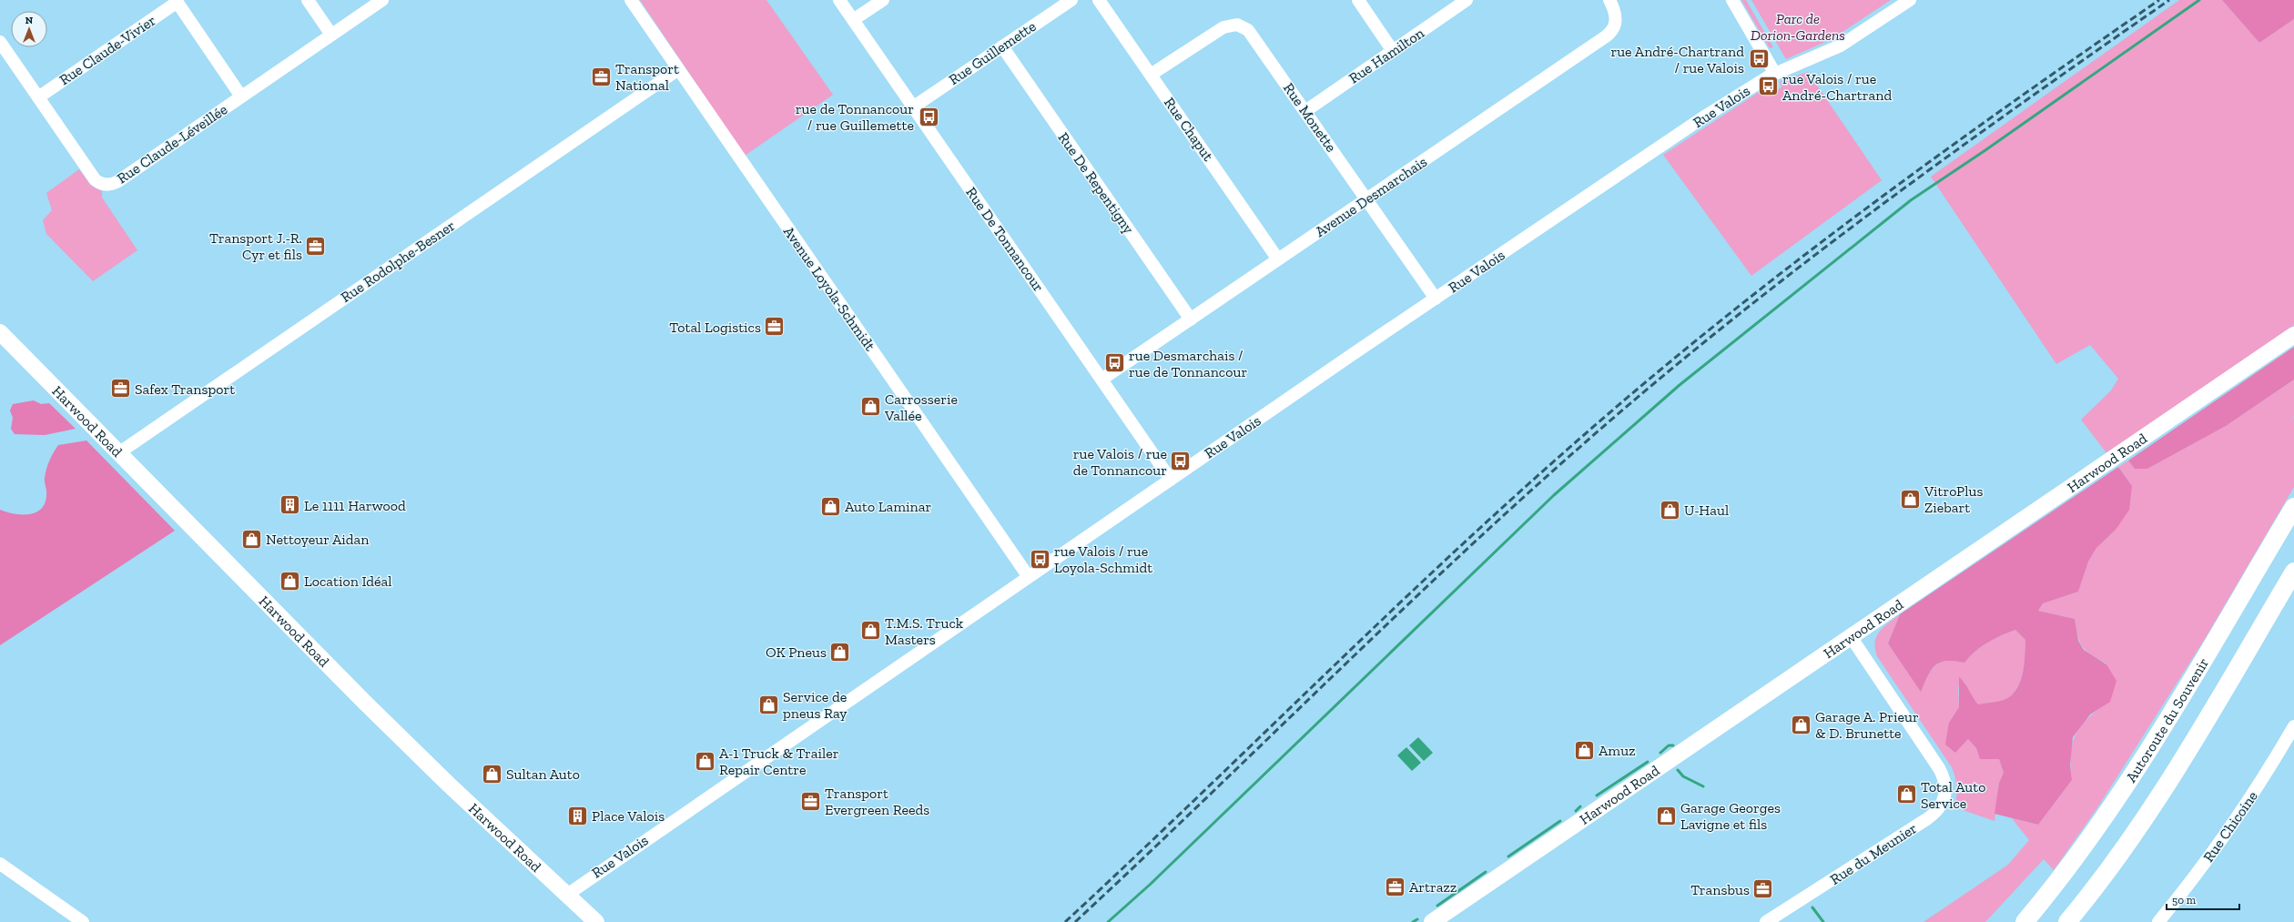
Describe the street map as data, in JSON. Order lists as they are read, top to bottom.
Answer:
{
  "streets": {
    "highway": ["Autoroute du Souvenir"],
    "main road": ["Harwood Road"],
    "street": [
      "Rue Claude-Vivier",
      "Rue Guillemette",
      "Rue Hamilton",
      "Rue Valois",
      "Rue Monette",
      "Rue Chaput",
      "Rue Claude-Léveillée",
      "Rue De Repentigny",
      "Avenue Desmarchais",
      "Rue De Tonnancour",
      "Rue Rodolphe-Besner",
      "Avenue Loyola-Schmidt",
      "Rue Chicoine",
      "Rue du Meunier"
    ]
  },
  "crossings": [
    ["Rue Claude-Vivier", "Rue Claude-Léveillée"],
    ["Rue Guillemette", "Rue De Repentigny"],
    ["Rue Guillemette", "Rue De Tonnancour"],
    ["Rue Hamilton", "Rue Monette"],
    ["Rue Valois", "Rue Monette"],
    ["Rue Valois", "Rue De Tonnancour"],
    ["Rue Valois", "Avenue Loyola-Schmidt"],
    ["Rue Valois", "Harwood Road"],
    ["Rue Monette", "Rue Chaput"],
    ["Rue Monette", "Avenue Desmarchais"],
    ["Rue Chaput", "Avenue Desmarchais"],
    ["Rue De Repentigny", "Avenue Desmarchais"],
    ["Avenue Desmarchais", "Rue De Tonnancour"],
    ["Rue Rodolphe-Besner", "Avenue Loyola-Schmidt"],
    ["Rue Rodolphe-Besner", "Harwood Road"],
    ["Harwood Road", "Rue du Meunier"]
  ],
  "parks": ["Parc de Dorion-Gardens"],
  "places": {
    "bus stop": [
      "rue André-Chartrand / rue Valois",
      "rue Valois / rue André-Chartrand",
      "rue de Tonnancour / rue Guillemette",
      "rue Desmarchais / rue de Tonnancour",
      "rue Valois / rue de Tonnancour",
      "rue Valois / rue Loyola-Schmidt"
    ],
    "office": [
      "Transport National",
      "Transport J.-R. Cyr et fils",
      "Total Logistics",
      "Safex Transport",
      "Transport Evergreen Reeds",
      "Artrazz",
      "Transbus"
    ],
    "shop": [
      "Carrosserie Vallée",
      "VitroPlus Ziebart",
      "Auto Laminar",
      "U-Haul",
      "Nettoyeur Aidan",
      "Location Idéal",
      "T.M.S. Truck Masters",
      "OK Pneus",
      "Service de pneus Ray",
      "Garage A. Prieur & D. Brunette",
      "Amuz",
      "A-1 Truck & Trailer Repair Centre",
      "Sultan Auto",
      "Total Auto Service",
      "Garage Georges Lavigne et fils"
    ],
    "building": ["Le 1111 Harwood", "Place Valois"]
  },
  "scale_bar": "50 m",
  "north": "top"
}
